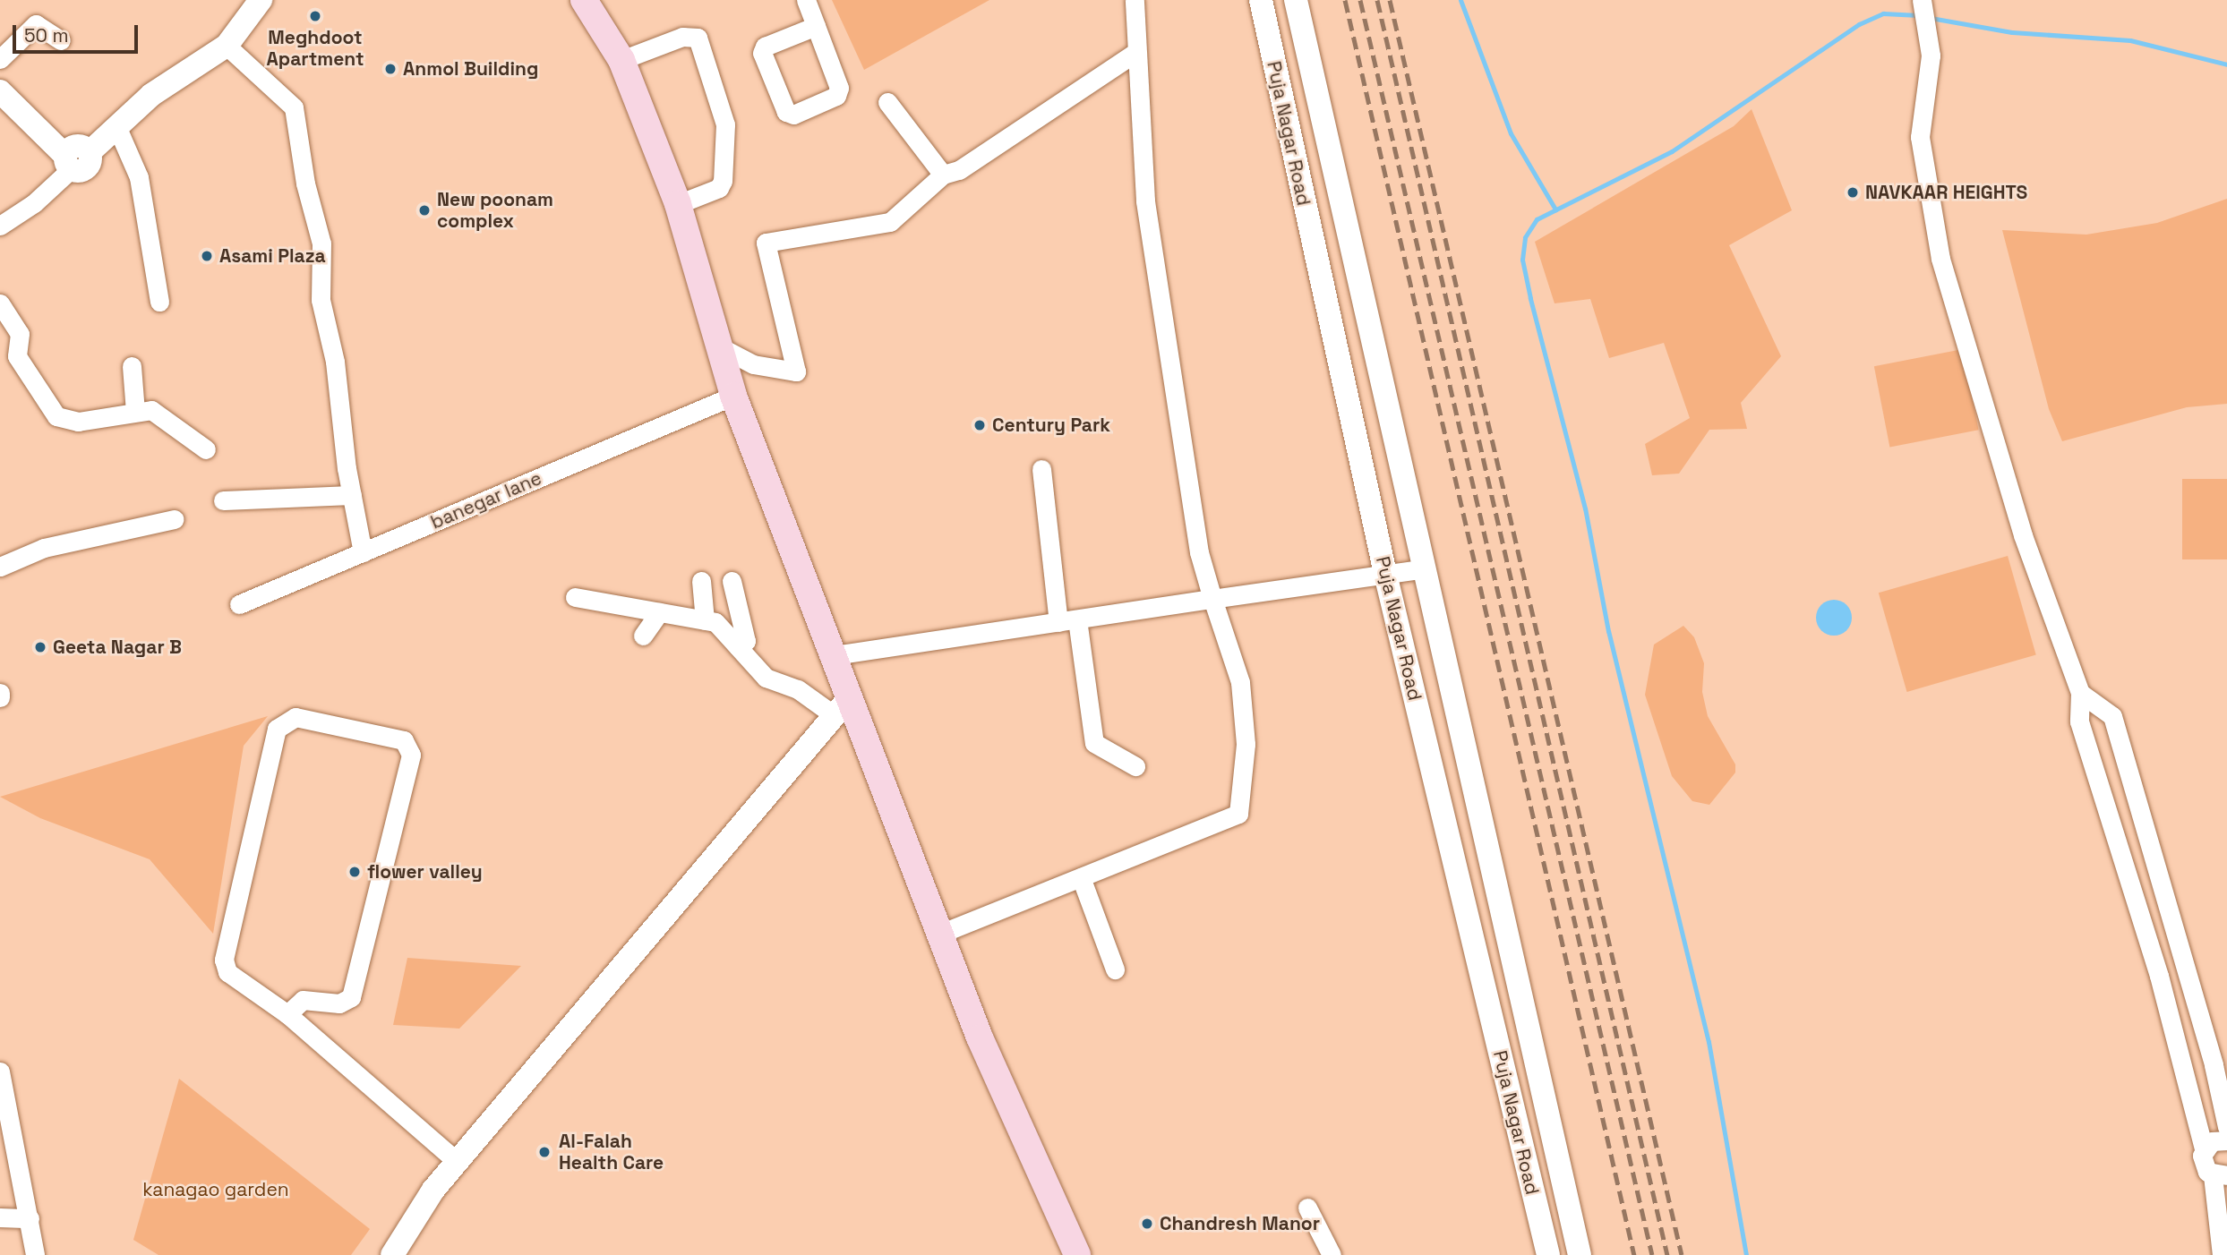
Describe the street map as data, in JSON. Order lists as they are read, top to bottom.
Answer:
{
  "streets": {
    "street": ["Puja Nagar Road", "banegar lane"]
  },
  "parks": ["kanagao garden"],
  "places": [
    "Meghdoot Apartment",
    "Anmol Building",
    "NAVKAAR HEIGHTS",
    "New poonam complex",
    "Asami Plaza",
    "Century Park",
    "Geeta Nagar B",
    "flower valley",
    "Al-Falah Health Care",
    "Chandresh Manor"
  ],
  "scale_bar": "50 m"
}
